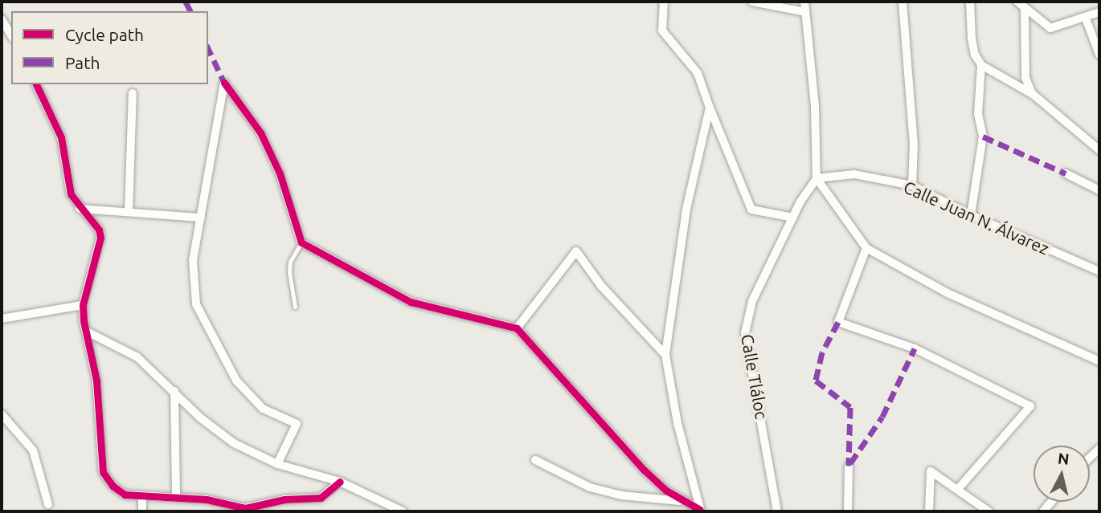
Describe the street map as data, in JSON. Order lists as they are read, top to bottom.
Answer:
{
  "streets": {
    "street": ["Calle Juan N. Álvarez", "Calle Tláloc"]
  },
  "crossings": [
    ["Calle Juan N. Álvarez", "Calle Tláloc"]
  ],
  "legend": ["Cycle path", "Path"],
  "north": "top"
}
